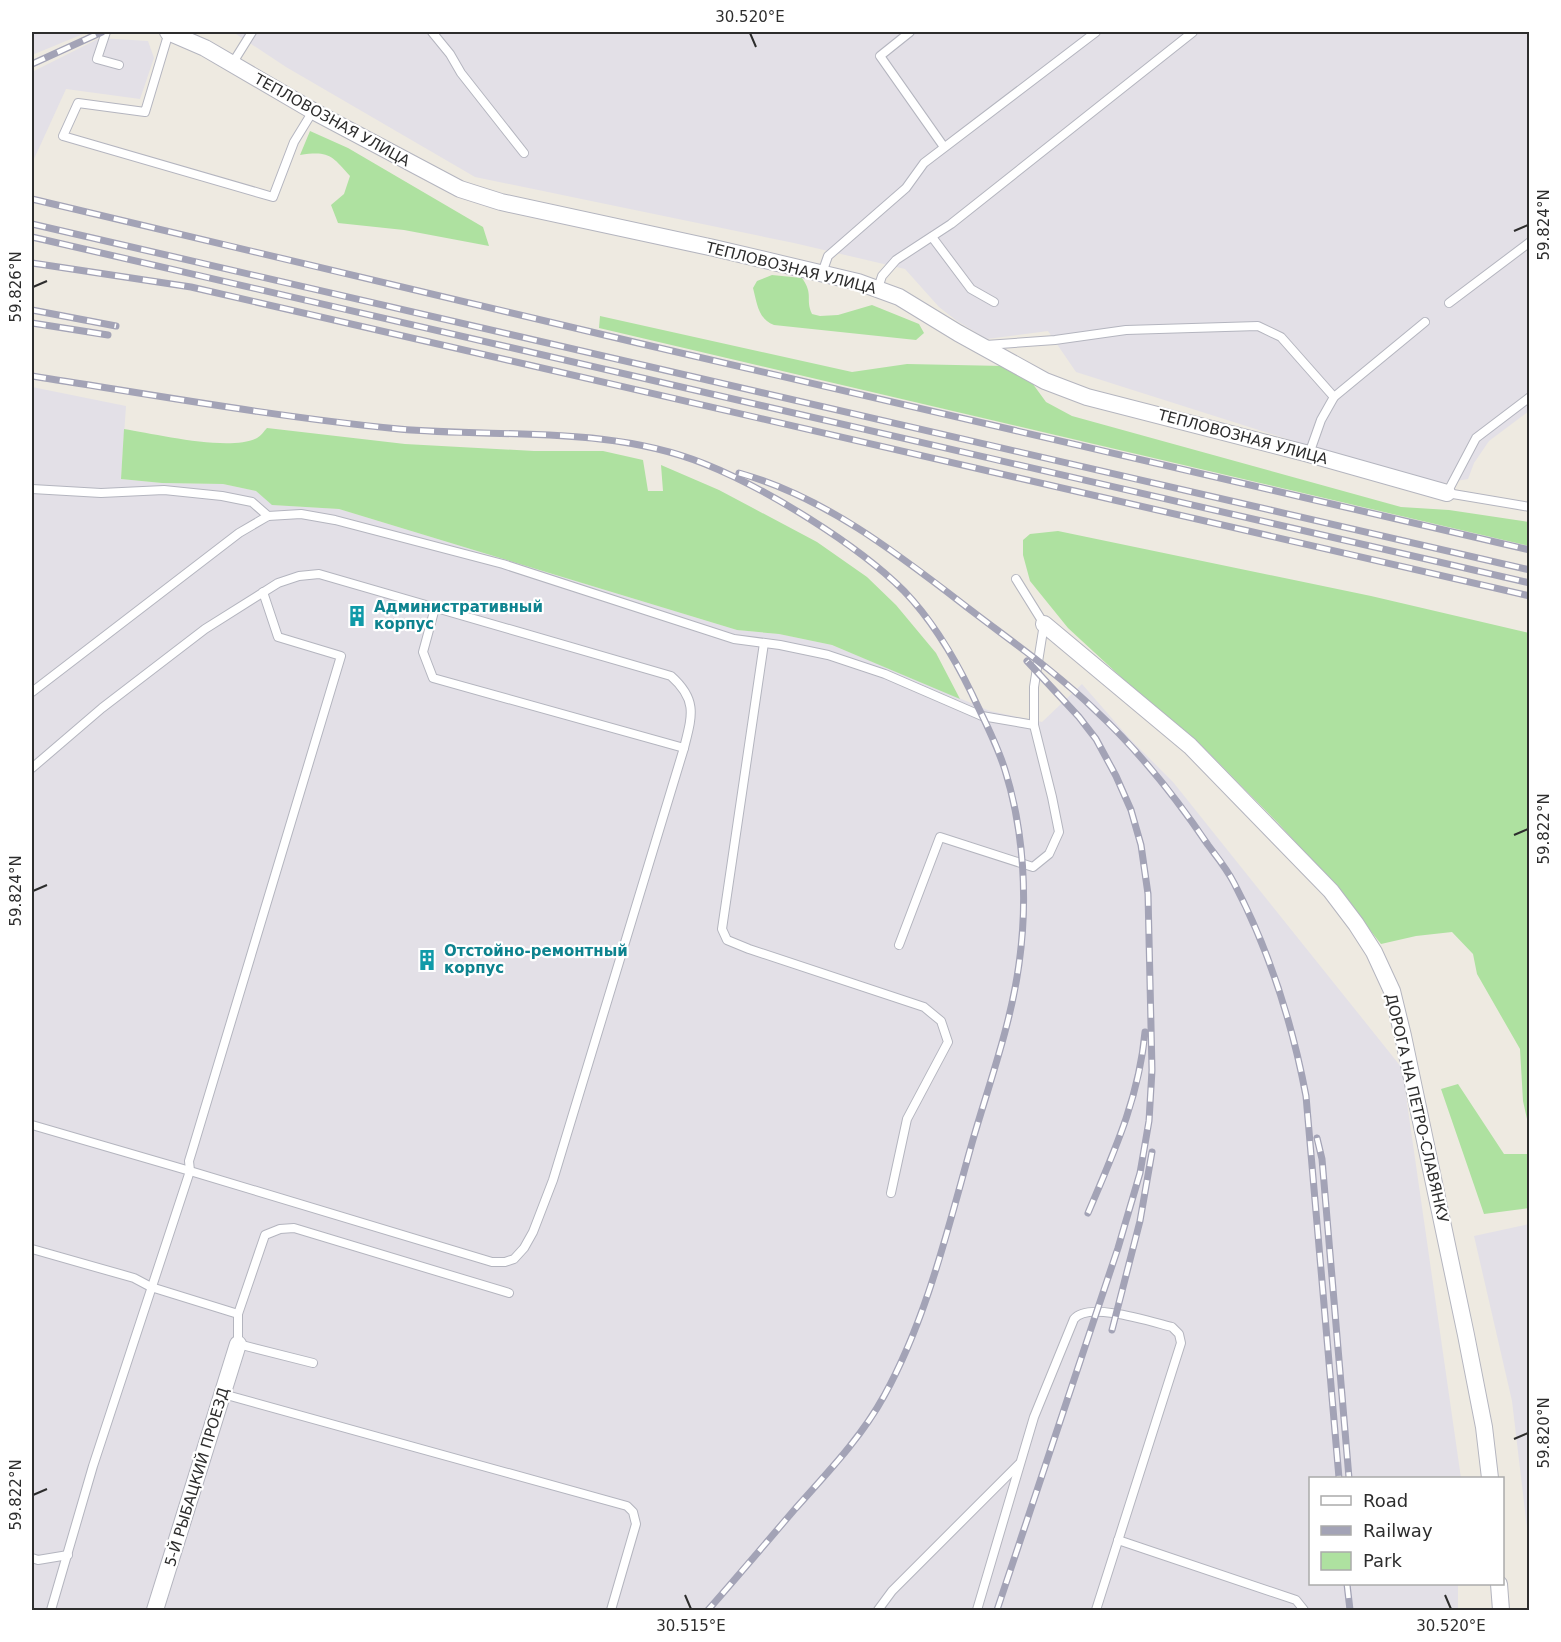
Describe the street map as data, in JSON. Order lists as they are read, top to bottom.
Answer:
{
  "streets": {
    "street": ["ТЕПЛОВОЗНАЯ УЛИЦА", "ДОРОГА НА ПЕТРО-СЛАВЯНКУ", "5-Й РЫБАЦКИЙ ПРОЕЗД"]
  },
  "places": {
    "building": ["Административный корпус", "Отстойно-ремонтный корпус"]
  },
  "legend": ["Road", "Railway", "Park"],
  "coordinates": [
    "30.520°E",
    "59.824°N",
    "59.826°N",
    "59.822°N",
    "59.820°N",
    "30.515°E"
  ]
}
